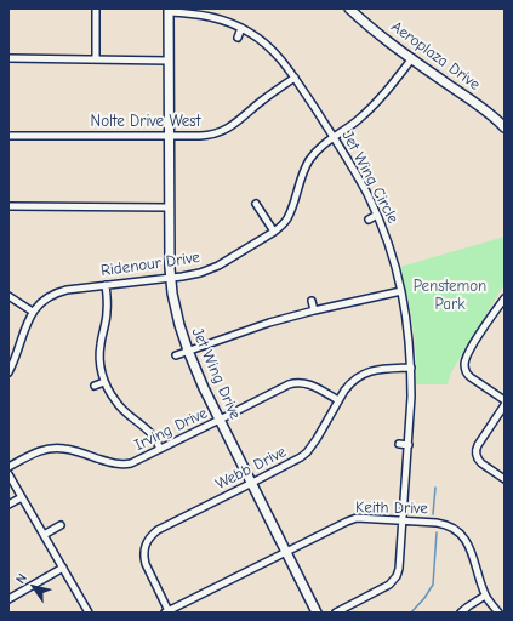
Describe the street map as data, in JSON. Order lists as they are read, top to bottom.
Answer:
{
  "streets": {
    "main road": ["Aeroplaza Drive", "Jet Wing Drive"],
    "street": [
      "Nolte Drive West",
      "Jet Wing Circle",
      "Ridenour Drive",
      "Irving Drive",
      "Webb Drive",
      "Keith Drive"
    ]
  },
  "crossings": [
    ["Aeroplaza Drive", "Ridenour Drive"],
    ["Nolte Drive West", "Jet Wing Circle"],
    ["Nolte Drive West", "Jet Wing Drive"],
    ["Jet Wing Circle", "Ridenour Drive"],
    ["Jet Wing Circle", "Jet Wing Drive"],
    ["Jet Wing Circle", "Webb Drive"],
    ["Jet Wing Circle", "Keith Drive"],
    ["Ridenour Drive", "Jet Wing Drive"],
    ["Jet Wing Drive", "Irving Drive"],
    ["Jet Wing Drive", "Webb Drive"],
    ["Jet Wing Drive", "Keith Drive"],
    ["Irving Drive", "Webb Drive"],
    ["Webb Drive", "Keith Drive"]
  ],
  "parks": ["Penstemon Park"],
  "north": "top left"
}
